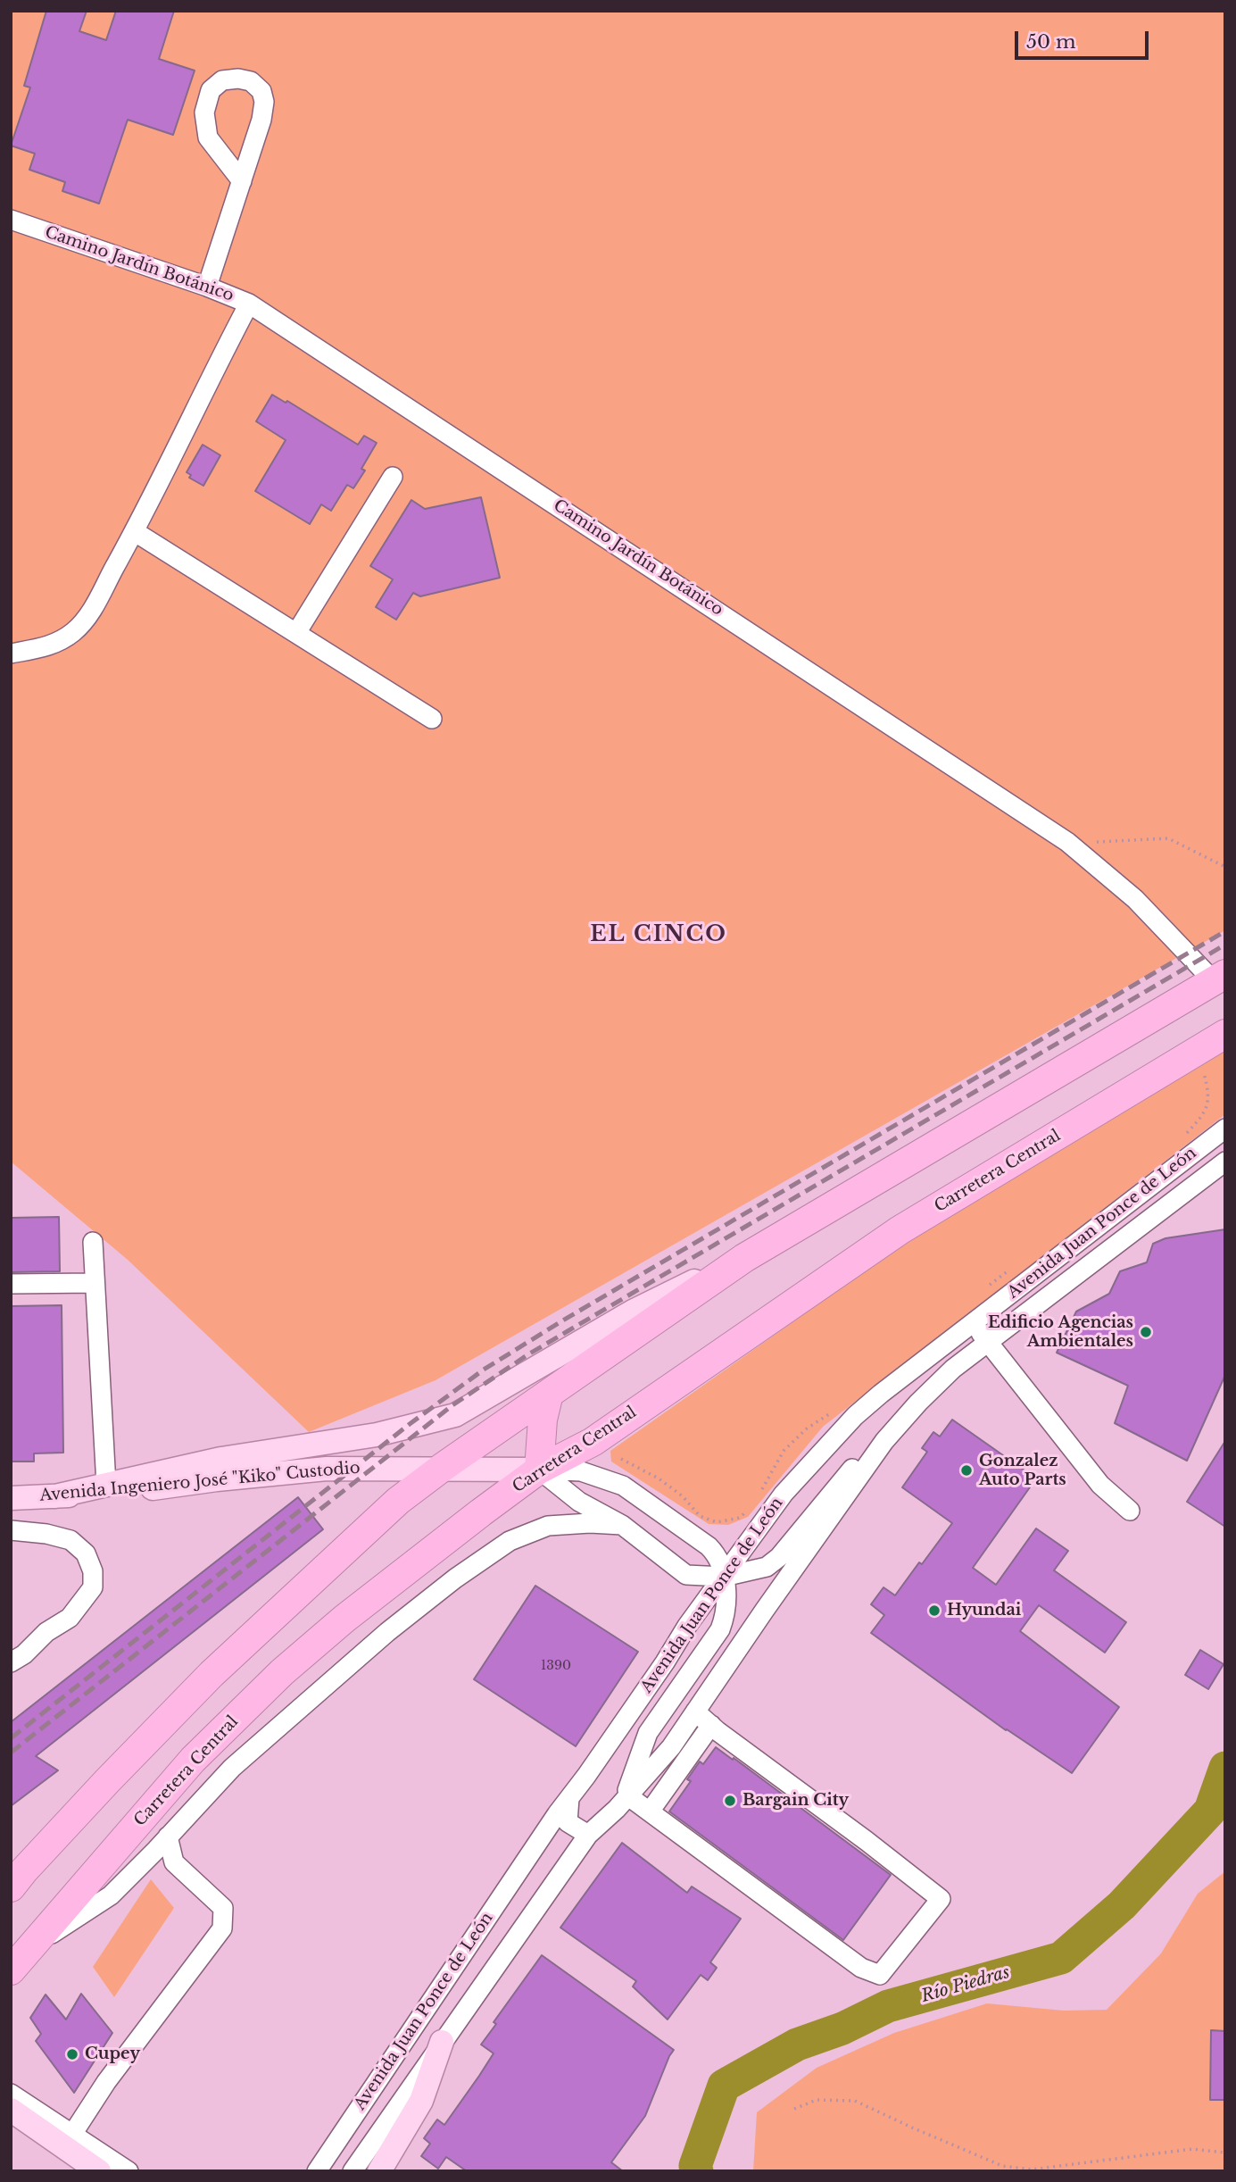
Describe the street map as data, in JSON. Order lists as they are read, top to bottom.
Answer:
{
  "streets": {
    "highway": ["Carretera Central"],
    "main road": ["Avenida Ingeniero José \"Kiko\" Custodio"],
    "street": ["Camino Jardín Botánico", "Avenida Juan Ponce de León"]
  },
  "crossings": [
    ["Carretera Central", "Avenida Ingeniero José \"Kiko\" Custodio"]
  ],
  "districts": ["EL CINCO"],
  "water": ["Río Piedras"],
  "places": [
    "Edificio Agencias Ambientales",
    "Gonzalez Auto Parts",
    "Hyundai",
    "Bargain City",
    "Cupey"
  ],
  "house_numbers": ["1390"],
  "scale_bar": "50 m"
}
